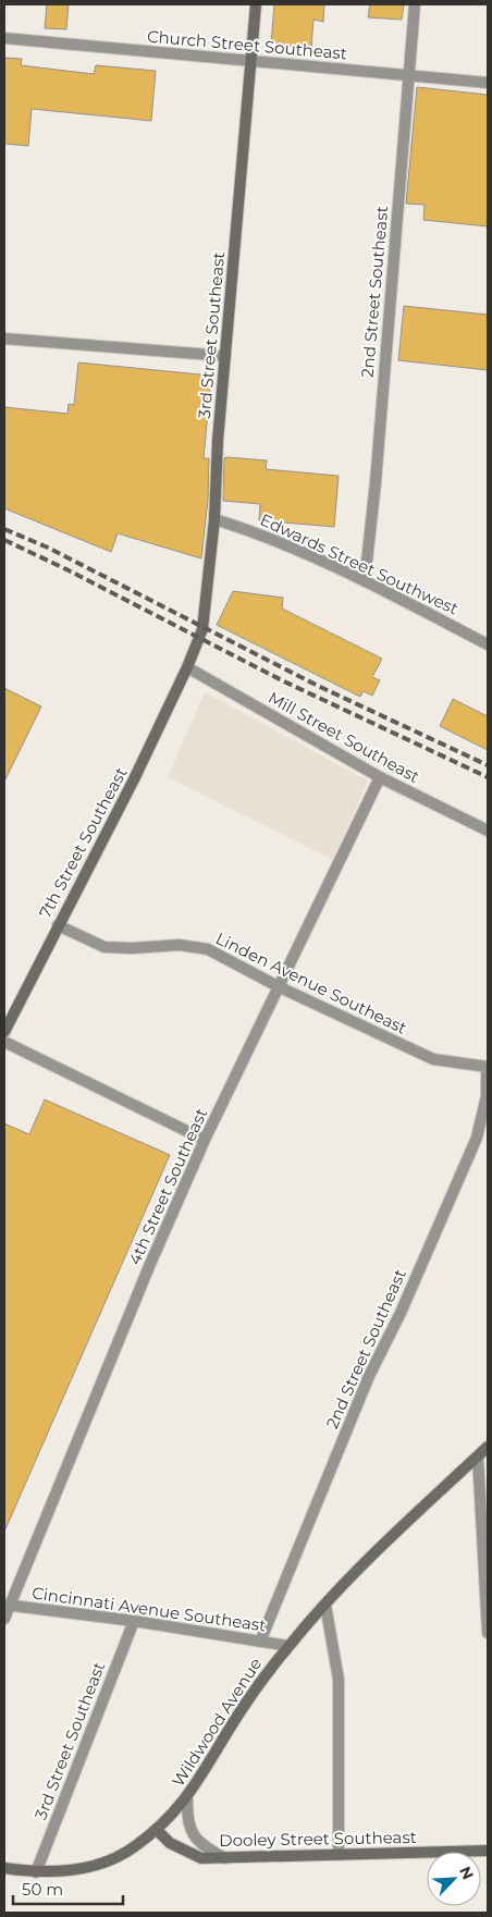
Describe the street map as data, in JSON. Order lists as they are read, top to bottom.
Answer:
{
  "streets": {
    "street": [
      "Church Street Southeast",
      "2nd Street Southeast",
      "3rd Street Southeast",
      "Edwards Street Southwest",
      "Mill Street Southeast",
      "7th Street Southeast",
      "Linden Avenue Southeast",
      "4th Street Southeast",
      "Cincinnati Avenue Southeast",
      "Wildwood Avenue",
      "Dooley Street Southeast"
    ]
  },
  "crossings": [
    ["Church Street Southeast", "2nd Street Southeast"],
    ["Church Street Southeast", "3rd Street Southeast"],
    ["2nd Street Southeast", "Edwards Street Southwest"],
    ["2nd Street Southeast", "Linden Avenue Southeast"],
    ["2nd Street Southeast", "Cincinnati Avenue Southeast"],
    ["3rd Street Southeast", "Edwards Street Southwest"],
    ["3rd Street Southeast", "Mill Street Southeast"],
    ["3rd Street Southeast", "7th Street Southeast"],
    ["3rd Street Southeast", "Cincinnati Avenue Southeast"],
    ["3rd Street Southeast", "Wildwood Avenue"],
    ["Mill Street Southeast", "7th Street Southeast"],
    ["Mill Street Southeast", "4th Street Southeast"],
    ["7th Street Southeast", "Linden Avenue Southeast"],
    ["Linden Avenue Southeast", "4th Street Southeast"],
    ["4th Street Southeast", "Cincinnati Avenue Southeast"],
    ["Cincinnati Avenue Southeast", "Wildwood Avenue"],
    ["Wildwood Avenue", "Dooley Street Southeast"]
  ],
  "scale_bar": "50 m",
  "north": "top right"
}
